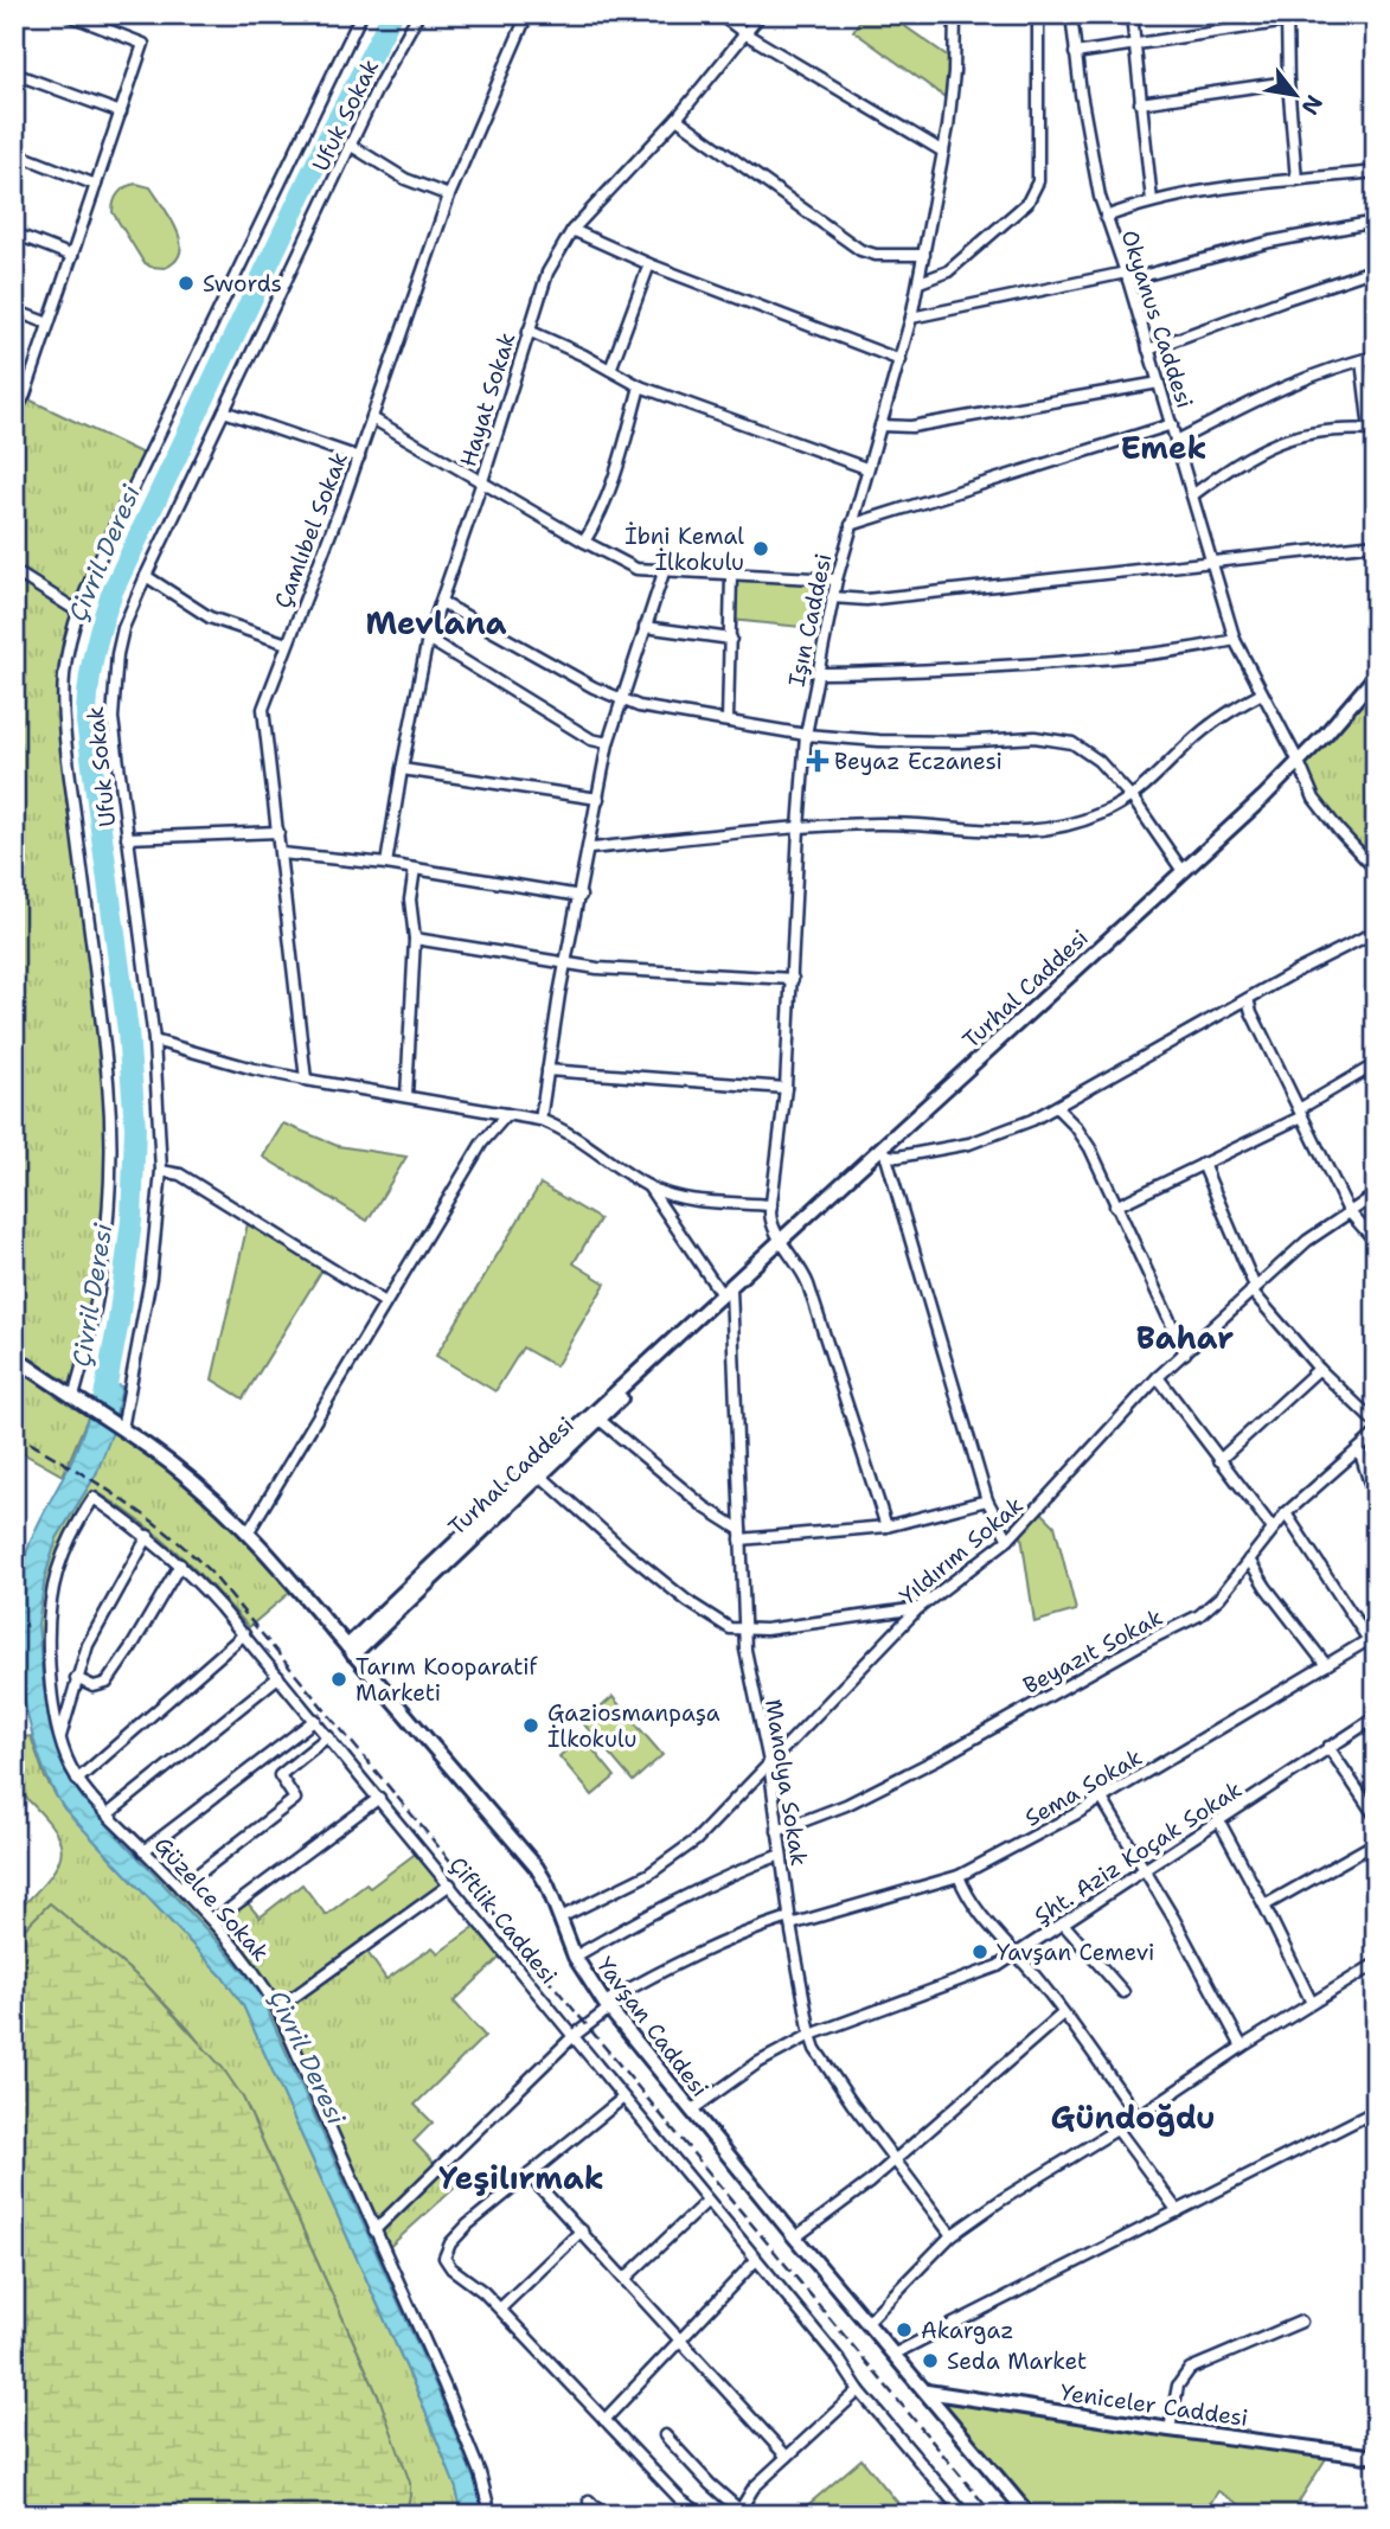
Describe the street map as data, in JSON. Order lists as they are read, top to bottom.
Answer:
{
  "streets": {
    "street": [
      "Ufuk Sokak",
      "Okyanus Caddesi",
      "Hayat Sokak",
      "Çamlıbel Sokak",
      "Işın Caddesi",
      "Turhal Caddesi",
      "Yıldırım Sokak",
      "Beyazıt Sokak",
      "Manolya Sokak",
      "Sema Sokak",
      "Şht. Aziz Koçak Sokak",
      "Güzelce Sokak",
      "Çiftlik Caddesi",
      "Yavşan Caddesi",
      "Yeniceler Caddesi"
    ]
  },
  "crossings": [
    ["Ufuk Sokak", "Yavşan Caddesi"],
    ["Okyanus Caddesi", "Turhal Caddesi"],
    ["Işın Caddesi", "Turhal Caddesi"],
    ["Turhal Caddesi", "Manolya Sokak"],
    ["Turhal Caddesi", "Yavşan Caddesi"],
    ["Yıldırım Sokak", "Manolya Sokak"],
    ["Yıldırım Sokak", "Yavşan Caddesi"],
    ["Beyazıt Sokak", "Manolya Sokak"],
    ["Manolya Sokak", "Sema Sokak"],
    ["Manolya Sokak", "Şht. Aziz Koçak Sokak"],
    ["Sema Sokak", "Güzelce Sokak"],
    ["Sema Sokak", "Çiftlik Caddesi"],
    ["Sema Sokak", "Yavşan Caddesi"],
    ["Şht. Aziz Koçak Sokak", "Yavşan Caddesi"],
    ["Güzelce Sokak", "Çiftlik Caddesi"],
    ["Yavşan Caddesi", "Yeniceler Caddesi"]
  ],
  "districts": [
    "Emek",
    "Mevlana",
    "Bahar",
    "Gündoğdu",
    "Yeşilırmak"
  ],
  "water": ["Çivril Deresi"],
  "places": {
    "other": [
      "Swords",
      "İbni Kemal İlkokulu",
      "Tarım Kooparatif Marketi",
      "Gaziosmanpaşa İlkokulu",
      "Yavşan Cemevi",
      "Akargaz",
      "Seda Market"
    ],
    "health": ["Beyaz Eczanesi"]
  },
  "north": "bottom right"
}
